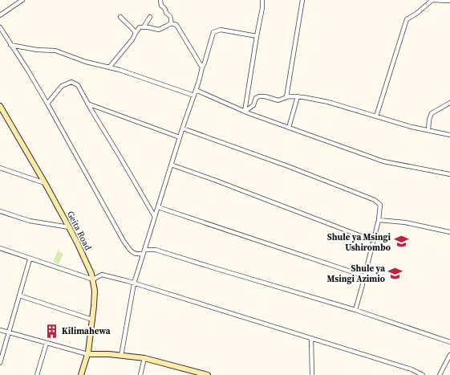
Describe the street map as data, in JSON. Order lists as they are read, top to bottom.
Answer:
{
  "streets": {
    "main road": ["Geita Road"]
  },
  "places": {
    "school or university": ["Shule ya Msingi Ushirombo", "Shule ya Msingi Azimio"],
    "building": ["Kilimahewa"]
  }
}
